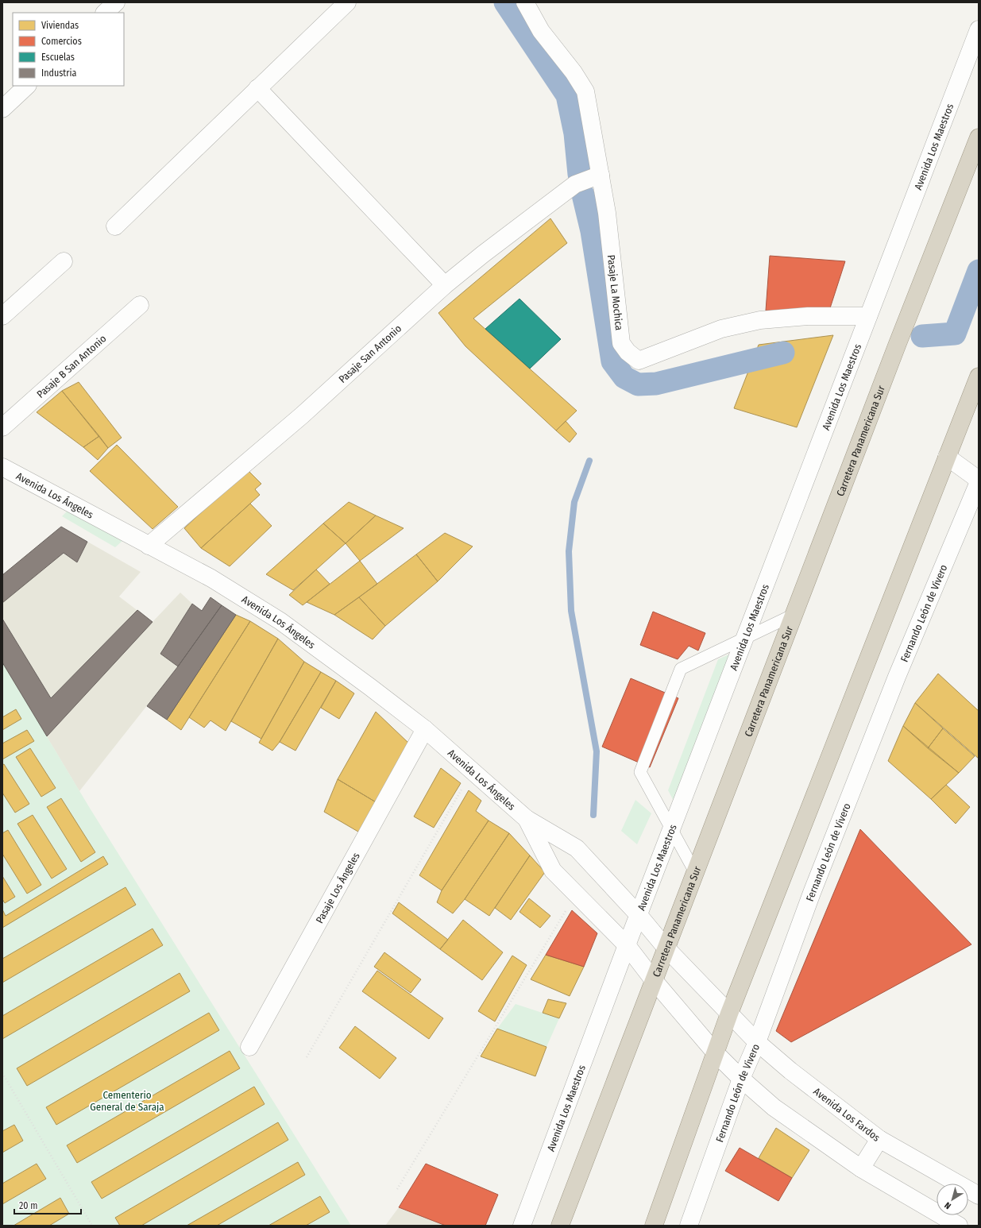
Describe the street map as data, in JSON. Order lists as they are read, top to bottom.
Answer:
{
  "streets": {
    "highway": ["Carretera Panamericana Sur"],
    "street": [
      "Avenida Los Maestros",
      "Pasaje La Mochica",
      "Pasaje San Antonio",
      "Pasaje B San Antonio",
      "Avenida Los Ángeles",
      "Fernando León de Vivero",
      "Pasaje Los Ángeles",
      "Avenida Los Fardos"
    ]
  },
  "crossings": [
    ["Avenida Los Maestros", "Pasaje La Mochica"],
    ["Avenida Los Maestros", "Avenida Los Ángeles"],
    ["Pasaje La Mochica", "Pasaje San Antonio"],
    ["Pasaje San Antonio", "Avenida Los Ángeles"],
    ["Carretera Panamericana Sur", "Avenida Los Ángeles"],
    ["Avenida Los Ángeles", "Pasaje Los Ángeles"],
    ["Avenida Los Ángeles", "Avenida Los Fardos"],
    ["Fernando León de Vivero", "Avenida Los Fardos"]
  ],
  "parks": ["Cementerio General de Saraja"],
  "legend": [
    "Viviendas",
    "Comercios",
    "Escuelas",
    "Industria"
  ],
  "scale_bar": "20 m",
  "north": "bottom left"
}
